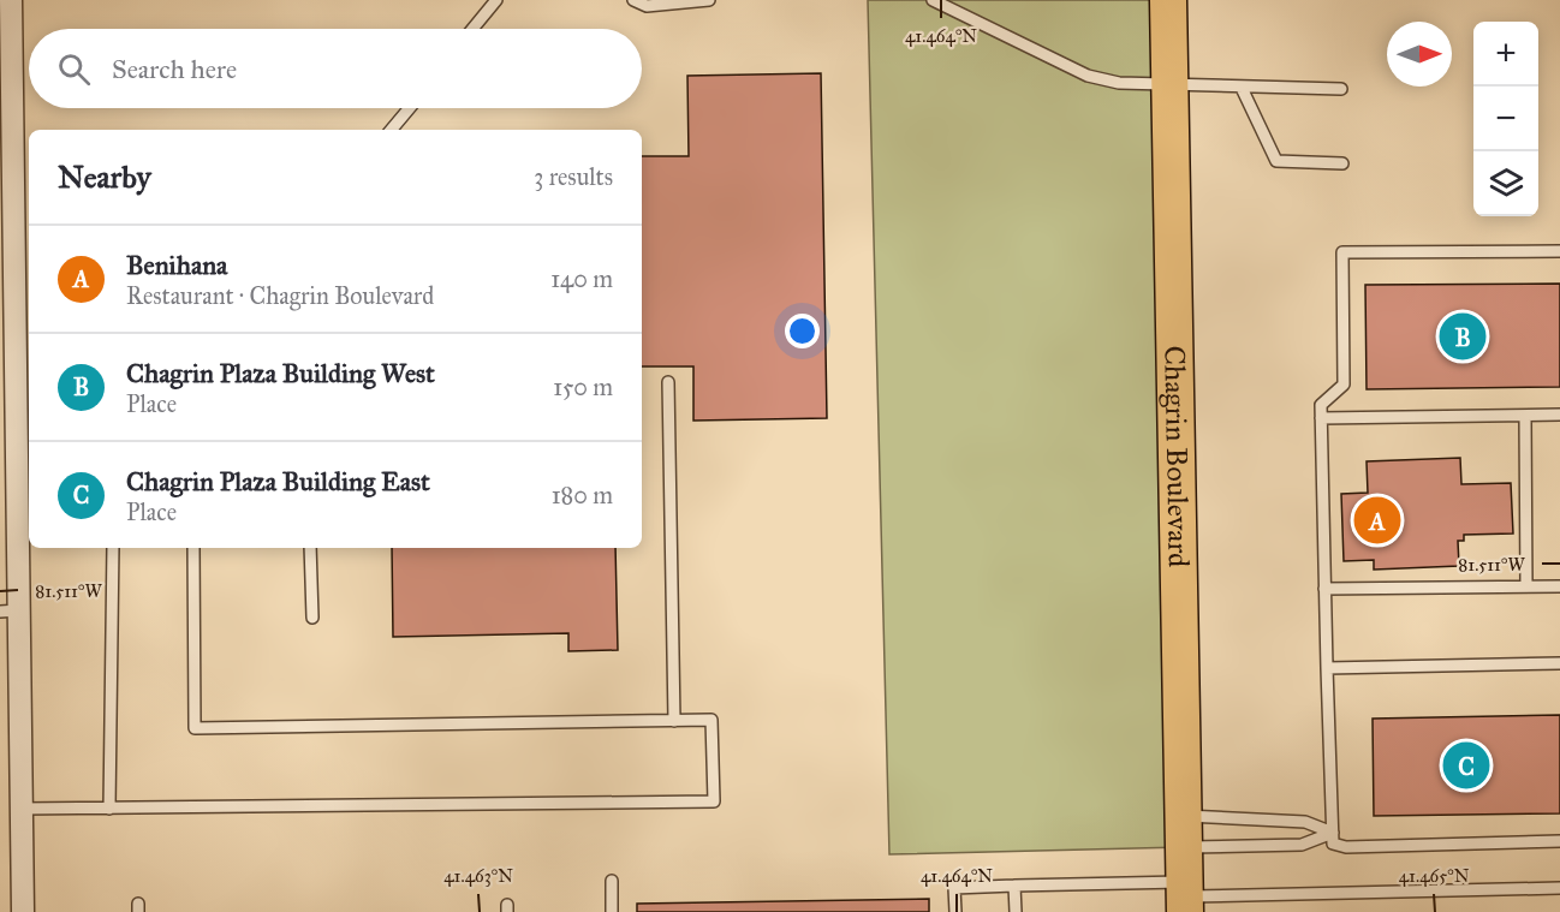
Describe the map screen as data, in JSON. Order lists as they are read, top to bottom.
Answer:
{
  "streets": {
    "main road": ["Chagrin Boulevard"]
  },
  "north": "right",
  "page": {
    "map_buttons": ["+", "−"],
    "search": "Search here",
    "heading": ["Nearby", "3 results"],
    "list": [
      {
        "mark": "A",
        "name": "Benihana",
        "note": "Restaurant · Chagrin Boulevard",
        "value": "140 m"
      },
      {
        "mark": "B",
        "name": "Chagrin Plaza Building West",
        "note": "Place",
        "value": "150 m"
      },
      {
        "mark": "C",
        "name": "Chagrin Plaza Building East",
        "note": "Place",
        "value": "180 m"
      }
    ],
    "pins": ["B", "A", "C"]
  },
  "coordinates": [
    "41.464°N",
    "81.511°W",
    "41.463°N",
    "41.465°N"
  ]
}
